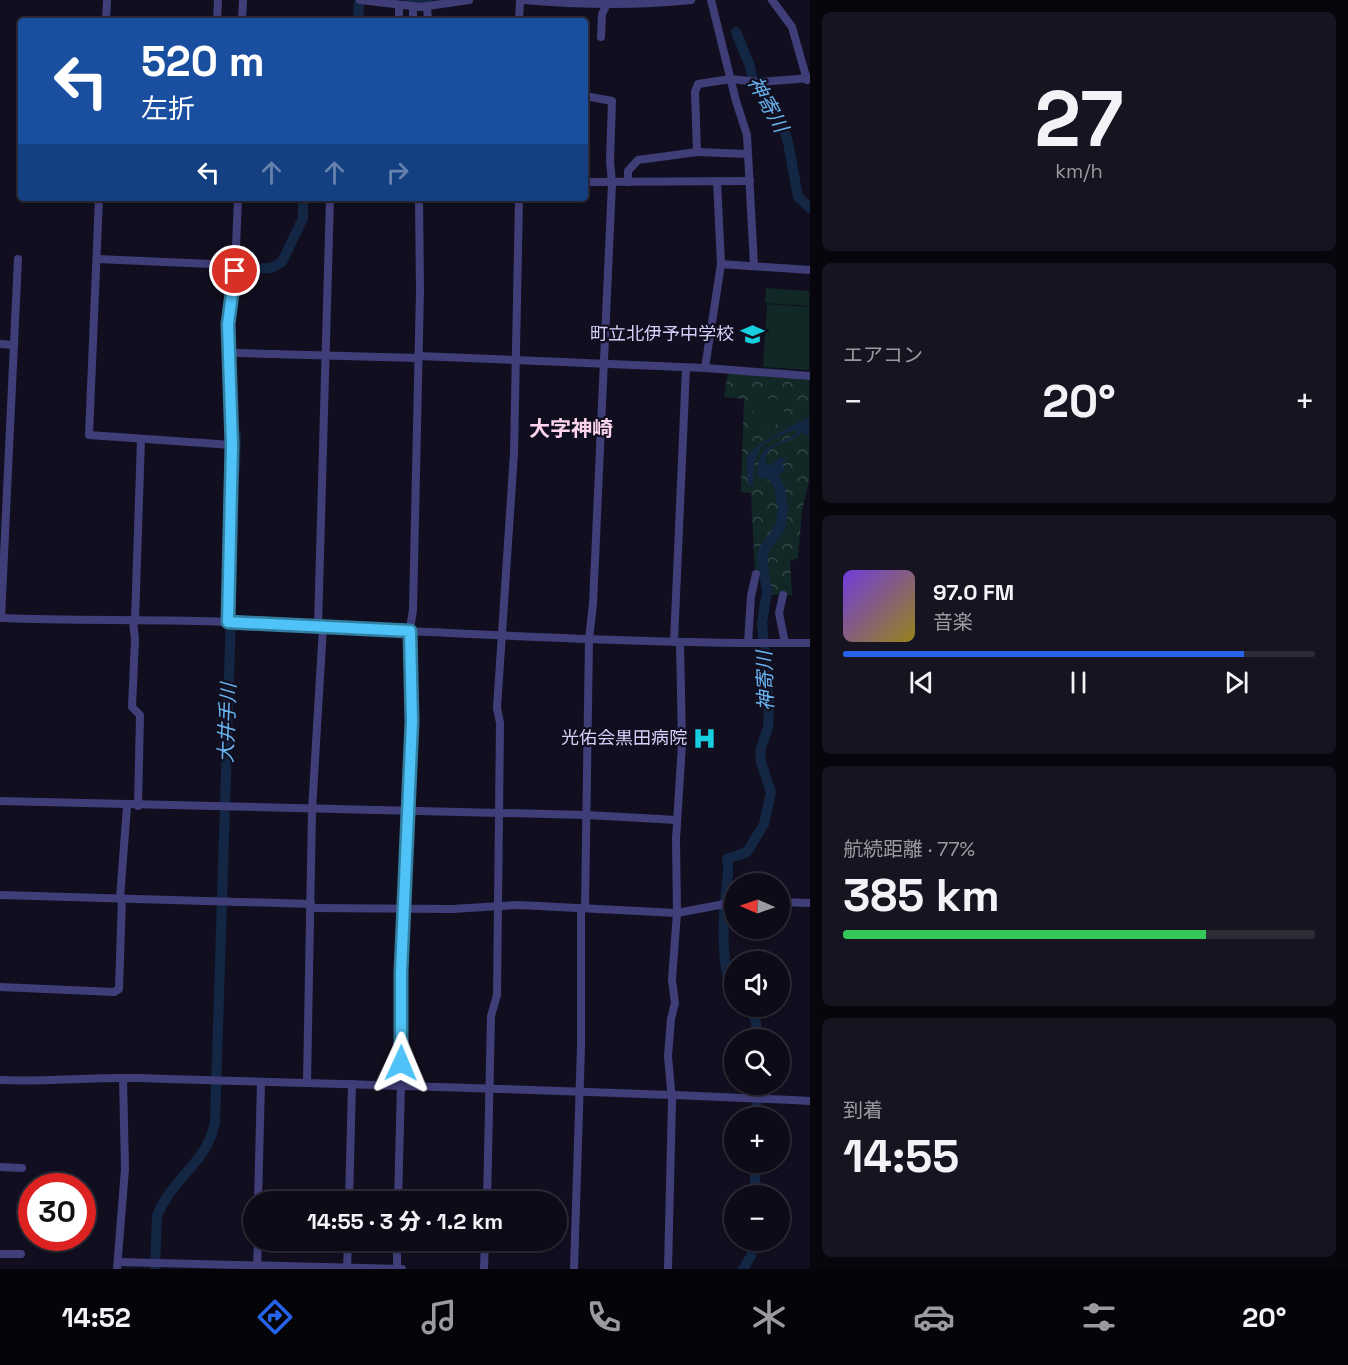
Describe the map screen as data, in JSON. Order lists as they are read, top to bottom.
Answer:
{
  "districts": ["大字神崎"],
  "water": ["神寄川", "大井手川"],
  "places": {
    "school or university": ["町立北伊予中学校"],
    "hospital": ["光佑会黒田病院"]
  },
  "north": "left",
  "page": {
    "tile": [
      ["27", "km/h"],
      "エアコン",
      ["航続距離 · 77%", "385 km"],
      ["到着", "14:55"]
    ],
    "turn": ["520 m", "左折"],
    "heat": ["−", "20°", "+"],
    "song": ["97.0 FM", "音楽"],
    "map_buttons": ["+", "−"],
    "limit": "30",
    "trip": "14:55 · 3 分 · 1.2 km",
    "tabs": ["14:52", "20°"]
  }
}
